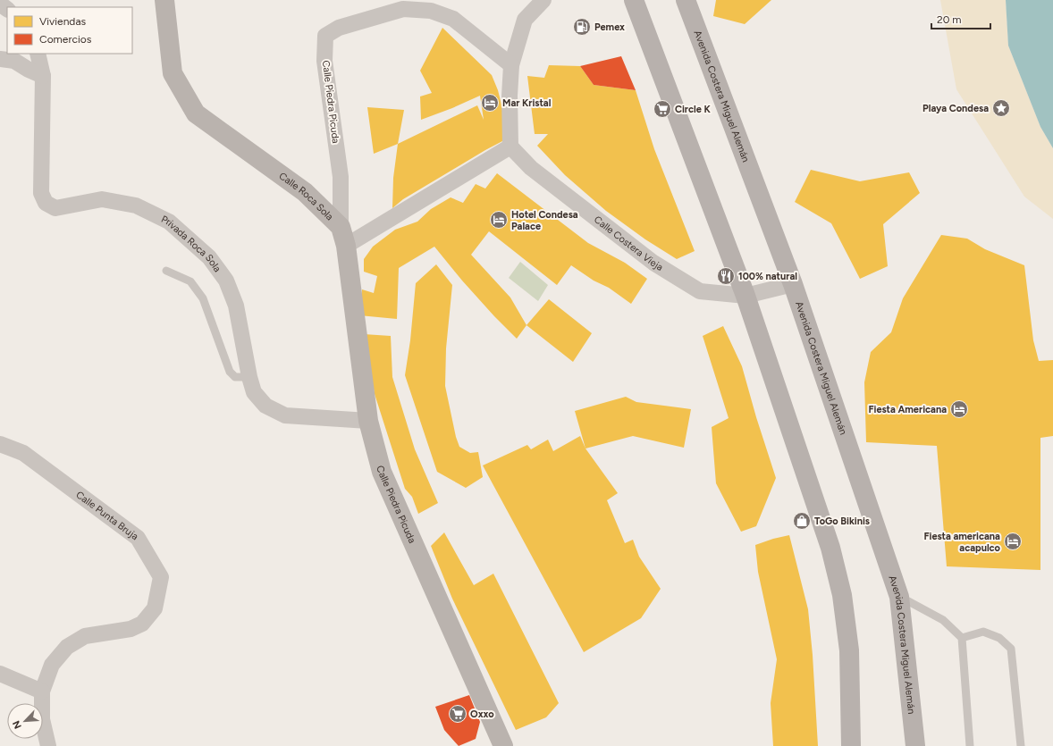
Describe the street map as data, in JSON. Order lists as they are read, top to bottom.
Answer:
{
  "streets": {
    "main road": ["Avenida Costera Miguel Alemán", "Calle Piedra Picuda", "Calle Roca Sola"],
    "street": ["Calle Costera Vieja", "Privada Roca Sola", "Calle Punta Bruja"]
  },
  "crossings": [
    ["Avenida Costera Miguel Alemán", "Calle Costera Vieja"],
    ["Calle Piedra Picuda", "Calle Roca Sola"],
    ["Calle Piedra Picuda", "Privada Roca Sola"]
  ],
  "places": {
    "fuel station": ["Pemex"],
    "hotel": [
      "Mar Kristal",
      "Hotel Condesa Palace",
      "Fiesta Americana",
      "Fiesta americana acapulco"
    ],
    "place": ["Playa Condesa"],
    "supermarket": ["Circle K", "Oxxo"],
    "restaurant": ["100% natural"],
    "shop": ["ToGo Bikinis"]
  },
  "legend": ["Viviendas", "Comercios"],
  "scale_bar": "20 m",
  "north": "bottom left"
}
